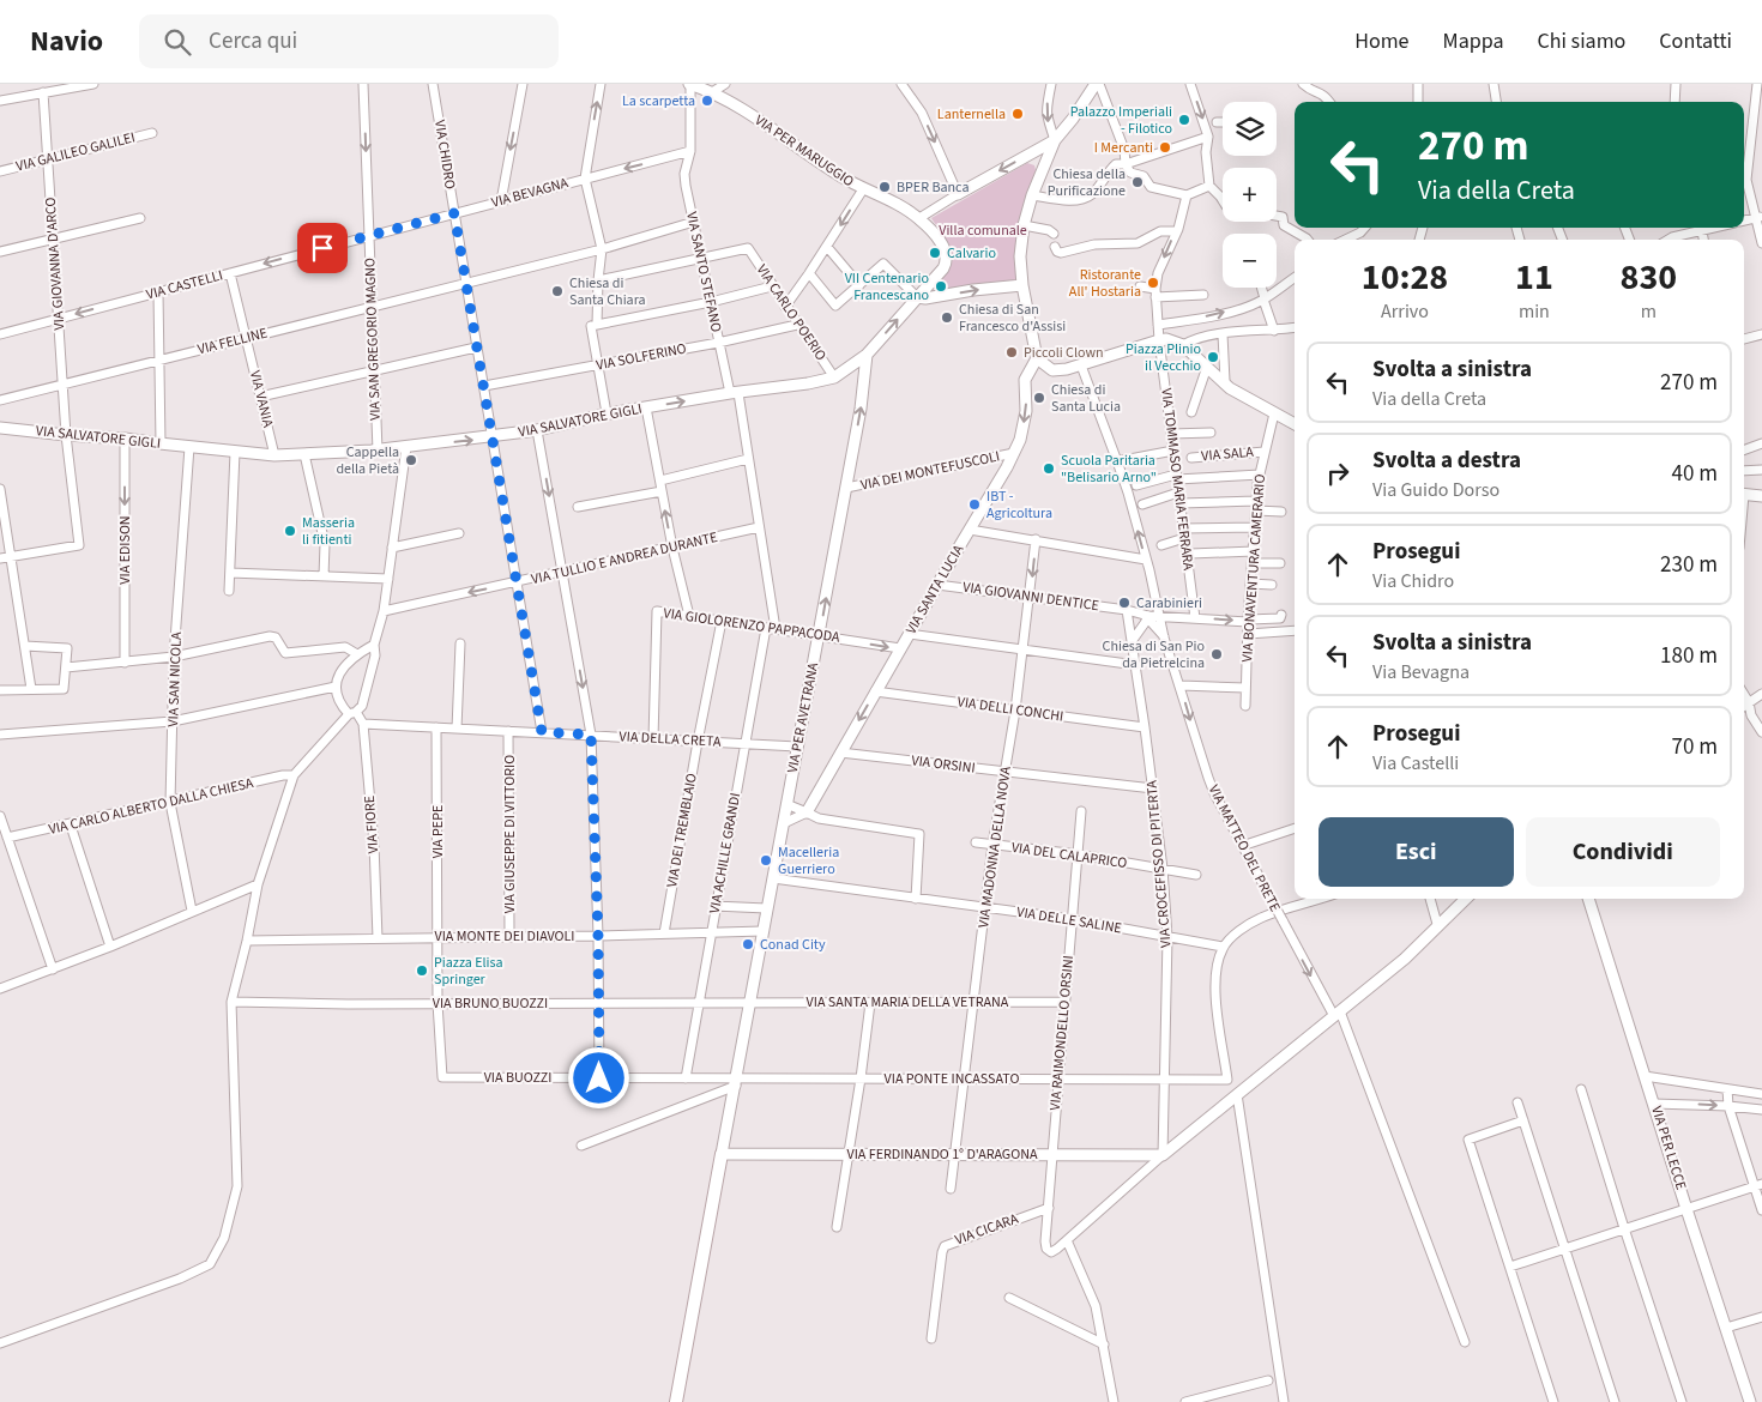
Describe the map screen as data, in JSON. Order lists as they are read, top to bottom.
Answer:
{
  "streets": {
    "street": [
      "VIA PER MARUGGIO",
      "VIA GALILEO GALILEI",
      "VIA CHIDRO",
      "VIA BEVAGNA",
      "VIA GIOVANNA D'ARCO",
      "VIA SANTO STEFANO",
      "VIA CASTELLI",
      "VIA CARLO POERIO",
      "VIA SAN GREGORIO MAGNO",
      "VIA FELLINE",
      "VIA SOLFERINO",
      "VIA VANIA",
      "VIA SALVATORE GIGLI",
      "VIA SALA",
      "VIA DEI MONTEFUSCOLI",
      "VIA TOMMASO MARIA FERRARA",
      "VIA EDISON",
      "VIA TULLIO E ANDREA DURANTE",
      "VIA BONAVENTURA CAMERARIO",
      "VIA SANTA LUCIA",
      "VIA GIOVANNI DENTICE",
      "VIA GIOLORENZO PAPPACODA",
      "VIA SAN NICOLA",
      "VIA DELLI CONCHI",
      "VIA PER AVETRANA",
      "VIA DELLA CRETA",
      "VIA ORSINI",
      "VIA CARLO ALBERTO DALLA CHIESA",
      "VIA FIORE",
      "VIA DEI TREMBLAIO",
      "VIA PEPE",
      "VIA GIUSEPPE DI VITTORIO",
      "VIA MADONNA DELLA NOVA",
      "VIA MATTEO DEL PRETE",
      "VIA ACHILLE GRANDI",
      "VIA DEL CALAPRICO",
      "VIA CROCEFISSO DI PITERTA",
      "VIA DELLE SALINE",
      "VIA MONTE DEI DIAVOLI",
      "VIA SANTA MARIA DELLA VETRANA",
      "VIA BRUNO BUOZZI",
      "VIA RAIMONDELLO ORSINI",
      "VIA BUOZZI",
      "VIA PONTE INCASSATO",
      "VIA PER LECCE",
      "VIA FERDINANDO 1° D'ARAGONA",
      "VIA CICARA"
    ]
  },
  "crossings": [
    ["VIA PER MARUGGIO", "VIA SANTO STEFANO"],
    ["VIA GALILEO GALILEI", "VIA GIOVANNA D'ARCO"],
    ["VIA CHIDRO", "VIA BEVAGNA"],
    ["VIA CHIDRO", "VIA FELLINE"],
    ["VIA CHIDRO", "VIA SOLFERINO"],
    ["VIA CHIDRO", "VIA SALVATORE GIGLI"],
    ["VIA CHIDRO", "VIA TULLIO E ANDREA DURANTE"],
    ["VIA CHIDRO", "VIA DELLA CRETA"],
    ["VIA BEVAGNA", "VIA SANTO STEFANO"],
    ["VIA BEVAGNA", "VIA CASTELLI"],
    ["VIA BEVAGNA", "VIA SAN GREGORIO MAGNO"],
    ["VIA GIOVANNA D'ARCO", "VIA CASTELLI"],
    ["VIA GIOVANNA D'ARCO", "VIA FELLINE"],
    ["VIA GIOVANNA D'ARCO", "VIA SALVATORE GIGLI"],
    ["VIA SANTO STEFANO", "VIA CARLO POERIO"],
    ["VIA SANTO STEFANO", "VIA FELLINE"],
    ["VIA SANTO STEFANO", "VIA SOLFERINO"],
    ["VIA SANTO STEFANO", "VIA SALVATORE GIGLI"],
    ["VIA CASTELLI", "VIA SAN GREGORIO MAGNO"],
    ["VIA CASTELLI", "VIA VANIA"],
    ["VIA CARLO POERIO", "VIA SOLFERINO"],
    ["VIA CARLO POERIO", "VIA SALVATORE GIGLI"],
    ["VIA SAN GREGORIO MAGNO", "VIA FELLINE"],
    ["VIA SAN GREGORIO MAGNO", "VIA SALVATORE GIGLI"],
    ["VIA FELLINE", "VIA VANIA"],
    ["VIA VANIA", "VIA SALVATORE GIGLI"],
    ["VIA SALVATORE GIGLI", "VIA EDISON"],
    ["VIA SALVATORE GIGLI", "VIA SAN NICOLA"],
    ["VIA SALVATORE GIGLI", "VIA PER AVETRANA"],
    ["VIA SALA", "VIA BONAVENTURA CAMERARIO"],
    ["VIA DEI MONTEFUSCOLI", "VIA SANTA LUCIA"],
    ["VIA DEI MONTEFUSCOLI", "VIA PER AVETRANA"],
    ["VIA TOMMASO MARIA FERRARA", "VIA GIOVANNI DENTICE"],
    ["VIA BONAVENTURA CAMERARIO", "VIA GIOVANNI DENTICE"],
    ["VIA SANTA LUCIA", "VIA GIOVANNI DENTICE"],
    ["VIA SANTA LUCIA", "VIA GIOLORENZO PAPPACODA"],
    ["VIA SANTA LUCIA", "VIA DELLI CONCHI"],
    ["VIA SANTA LUCIA", "VIA ORSINI"],
    ["VIA GIOVANNI DENTICE", "VIA MADONNA DELLA NOVA"],
    ["VIA GIOVANNI DENTICE", "VIA MATTEO DEL PRETE"],
    ["VIA GIOVANNI DENTICE", "VIA CROCEFISSO DI PITERTA"],
    ["VIA GIOLORENZO PAPPACODA", "VIA PER AVETRANA"],
    ["VIA GIOLORENZO PAPPACODA", "VIA DELLA CRETA"],
    ["VIA GIOLORENZO PAPPACODA", "VIA DEI TREMBLAIO"],
    ["VIA GIOLORENZO PAPPACODA", "VIA ACHILLE GRANDI"],
    ["VIA SAN NICOLA", "VIA CARLO ALBERTO DALLA CHIESA"],
    ["VIA DELLI CONCHI", "VIA MADONNA DELLA NOVA"],
    ["VIA DELLI CONCHI", "VIA CROCEFISSO DI PITERTA"],
    ["VIA PER AVETRANA", "VIA DELLA CRETA"],
    ["VIA PER AVETRANA", "VIA DELLE SALINE"],
    ["VIA PER AVETRANA", "VIA MONTE DEI DIAVOLI"],
    ["VIA PER AVETRANA", "VIA SANTA MARIA DELLA VETRANA"],
    ["VIA PER AVETRANA", "VIA BRUNO BUOZZI"],
    ["VIA PER AVETRANA", "VIA BUOZZI"],
    ["VIA PER AVETRANA", "VIA PONTE INCASSATO"],
    ["VIA PER AVETRANA", "VIA FERDINANDO 1° D'ARAGONA"],
    ["VIA DELLA CRETA", "VIA FIORE"],
    ["VIA DELLA CRETA", "VIA DEI TREMBLAIO"],
    ["VIA DELLA CRETA", "VIA PEPE"],
    ["VIA DELLA CRETA", "VIA GIUSEPPE DI VITTORIO"],
    ["VIA DELLA CRETA", "VIA ACHILLE GRANDI"],
    ["VIA ORSINI", "VIA MADONNA DELLA NOVA"],
    ["VIA ORSINI", "VIA CROCEFISSO DI PITERTA"],
    ["VIA FIORE", "VIA MONTE DEI DIAVOLI"],
    ["VIA DEI TREMBLAIO", "VIA MONTE DEI DIAVOLI"],
    ["VIA PEPE", "VIA MONTE DEI DIAVOLI"],
    ["VIA PEPE", "VIA BRUNO BUOZZI"],
    ["VIA PEPE", "VIA BUOZZI"],
    ["VIA GIUSEPPE DI VITTORIO", "VIA MONTE DEI DIAVOLI"],
    ["VIA MADONNA DELLA NOVA", "VIA DEL CALAPRICO"],
    ["VIA MADONNA DELLA NOVA", "VIA DELLE SALINE"],
    ["VIA MADONNA DELLA NOVA", "VIA SANTA MARIA DELLA VETRANA"],
    ["VIA MADONNA DELLA NOVA", "VIA PONTE INCASSATO"],
    ["VIA MADONNA DELLA NOVA", "VIA FERDINANDO 1° D'ARAGONA"],
    ["VIA ACHILLE GRANDI", "VIA MONTE DEI DIAVOLI"],
    ["VIA ACHILLE GRANDI", "VIA BRUNO BUOZZI"],
    ["VIA ACHILLE GRANDI", "VIA BUOZZI"],
    ["VIA DEL CALAPRICO", "VIA CROCEFISSO DI PITERTA"],
    ["VIA DEL CALAPRICO", "VIA RAIMONDELLO ORSINI"],
    ["VIA CROCEFISSO DI PITERTA", "VIA DELLE SALINE"],
    ["VIA CROCEFISSO DI PITERTA", "VIA PONTE INCASSATO"],
    ["VIA CROCEFISSO DI PITERTA", "VIA FERDINANDO 1° D'ARAGONA"],
    ["VIA DELLE SALINE", "VIA RAIMONDELLO ORSINI"],
    ["VIA DELLE SALINE", "VIA PONTE INCASSATO"],
    ["VIA SANTA MARIA DELLA VETRANA", "VIA BRUNO BUOZZI"],
    ["VIA SANTA MARIA DELLA VETRANA", "VIA RAIMONDELLO ORSINI"],
    ["VIA RAIMONDELLO ORSINI", "VIA PONTE INCASSATO"],
    ["VIA RAIMONDELLO ORSINI", "VIA FERDINANDO 1° D'ARAGONA"],
    ["VIA RAIMONDELLO ORSINI", "VIA CICARA"],
    ["VIA BUOZZI", "VIA PONTE INCASSATO"]
  ],
  "one_way": ["VIA CASTELLI", "VIA SAN GREGORIO MAGNO", "VIA EDISON"],
  "parks": ["Villa comunale"],
  "places": [
    "La scarpetta",
    "Lanternella",
    "Palazzo Imperiali - Filotico",
    "I Mercanti",
    "Chiesa della Purificazione",
    "BPER Banca",
    "Calvario",
    "Ristorante All' Hostaria",
    "VII Centenario Francescano",
    "Chiesa di Santa Chiara",
    "Chiesa di San Francesco d'Assisi",
    "Piccoli Clown",
    "Piazza Plinio il Vecchio",
    "Chiesa di Santa Lucia",
    "Cappella della Pietà",
    "Scuola Paritaria \"Belisario Arno\"",
    "IBT - Agricoltura",
    "Masseria li fitienti",
    "Carabinieri",
    "Chiesa di San Pio da Pietrelcina",
    "Macelleria Guerriero",
    "Conad City",
    "Piazza Elisa Springer"
  ],
  "page": {
    "header": "Navio",
    "search": "Cerca qui",
    "nav": [
      "Home",
      "Mappa",
      "Chi siamo",
      "Contatti"
    ],
    "map_buttons": ["+", "−"],
    "turn": ["270 m", "Via della Creta"],
    "eta": [
      "10:28",
      "Arrivo",
      "11",
      "min",
      "830",
      "m"
    ],
    "list": [
      {
        "name": "Svolta a sinistra",
        "note": "Via della Creta",
        "value": "270 m"
      },
      {
        "name": "Svolta a destra",
        "note": "Via Guido Dorso",
        "value": "40 m"
      },
      {
        "name": "Prosegui",
        "note": "Via Chidro",
        "value": "230 m"
      },
      {
        "name": "Svolta a sinistra",
        "note": "Via Bevagna",
        "value": "180 m"
      },
      {
        "name": "Prosegui",
        "note": "Via Castelli",
        "value": "70 m"
      }
    ],
    "buttons": ["Esci", "Condividi"]
  }
}
